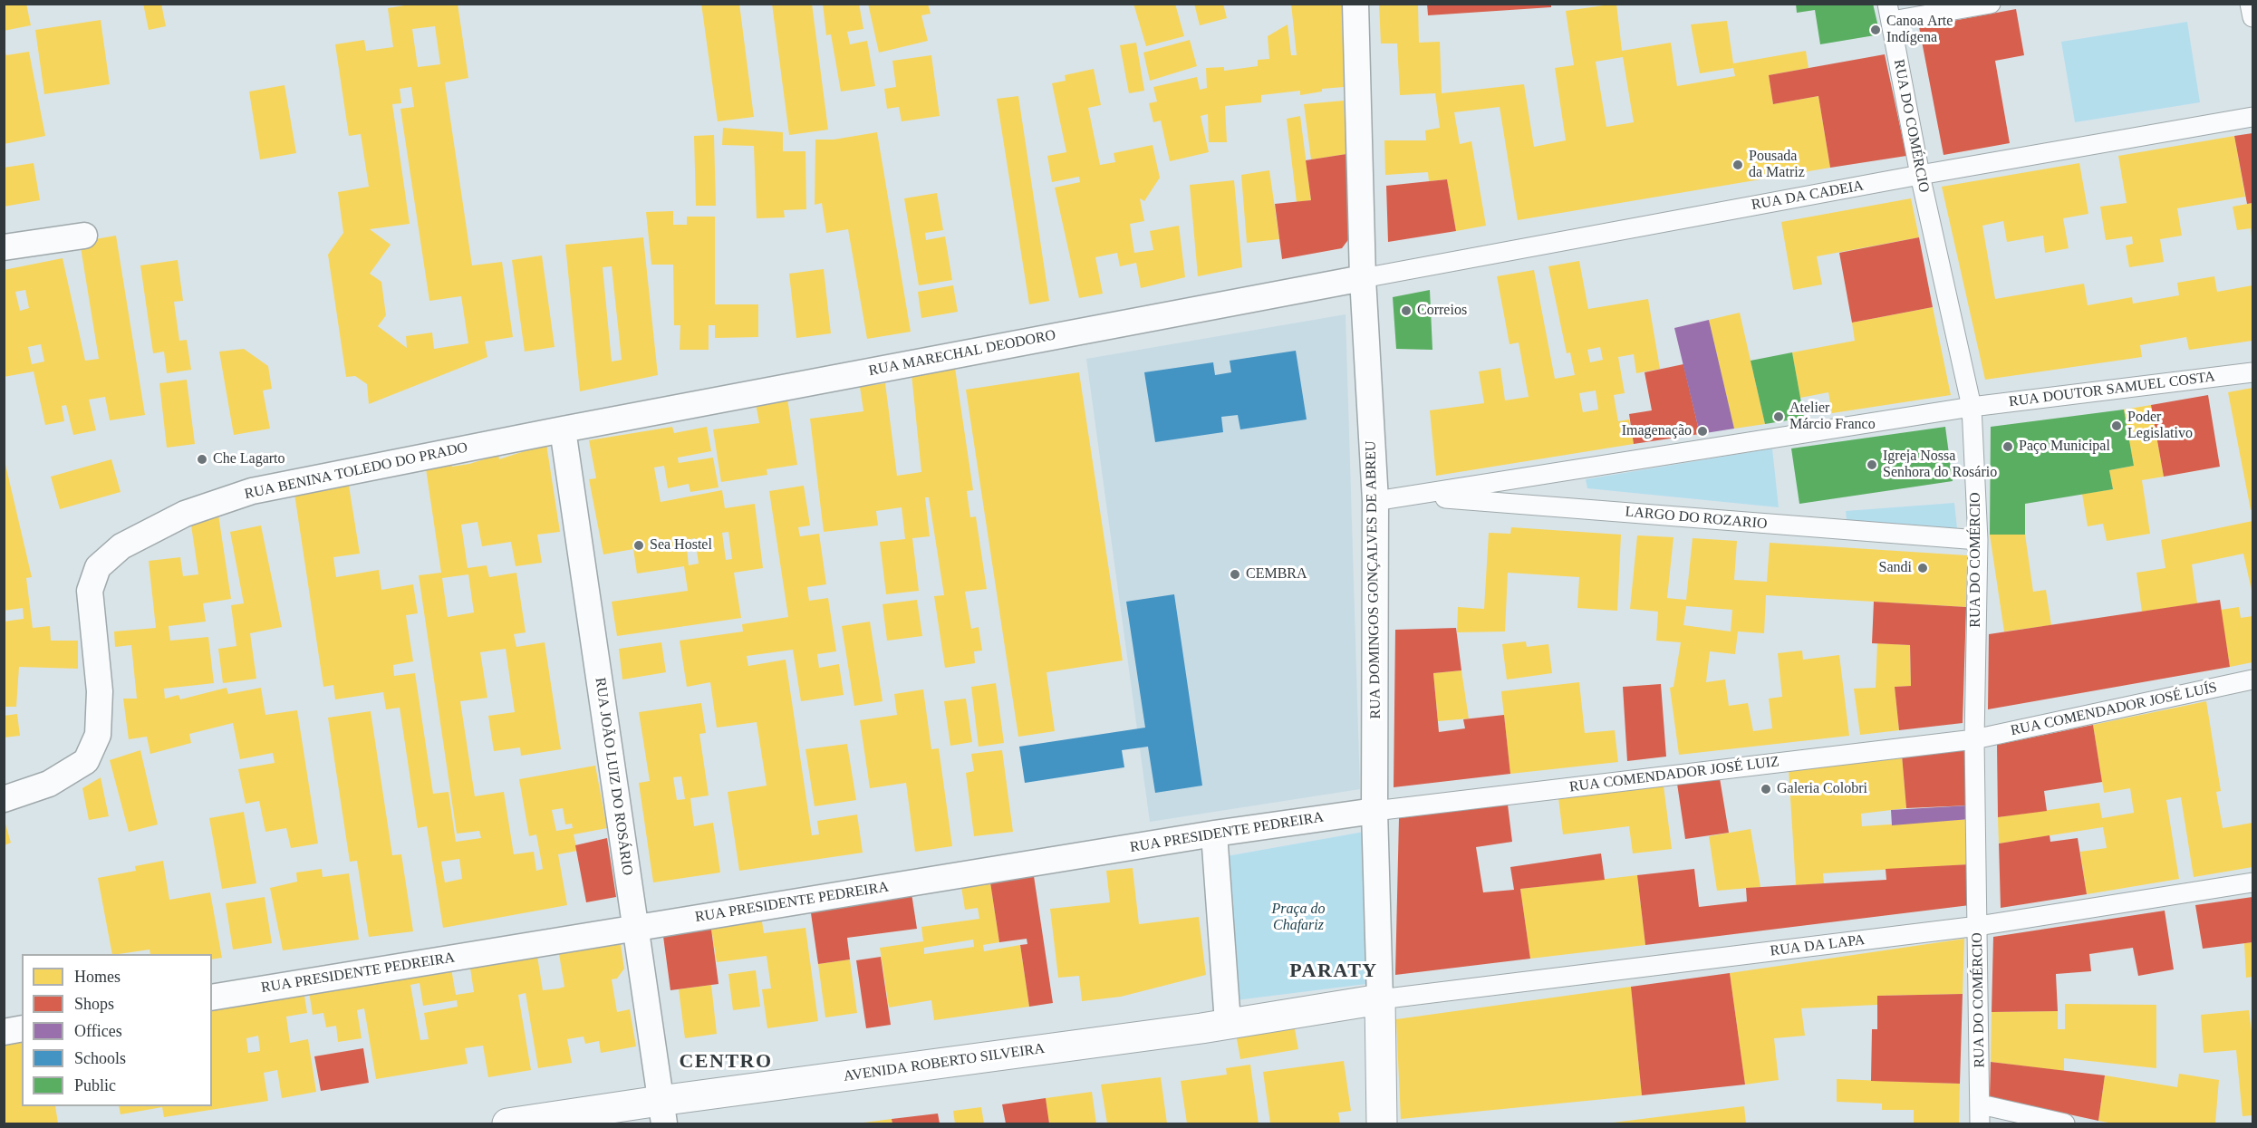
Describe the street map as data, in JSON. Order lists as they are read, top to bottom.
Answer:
{
  "streets": {
    "street": [
      "RUA DO COMÉRCIO",
      "RUA DA CADEIA",
      "RUA MARECHAL DEODORO",
      "RUA DOUTOR SAMUEL COSTA",
      "RUA BENINA TOLEDO DO PRADO",
      "LARGO DO ROZARIO",
      "RUA DOMINGOS GONÇALVES DE ABREU",
      "RUA COMENDADOR JOSÉ LUÍS",
      "RUA COMENDADOR JOSÉ LUIZ",
      "RUA JOÃO LUIZ DO ROSÁRIO",
      "RUA PRESIDENTE PEDREIRA",
      "RUA DA LAPA",
      "AVENIDA ROBERTO SILVEIRA"
    ]
  },
  "crossings": [
    ["RUA DO COMÉRCIO", "RUA DA CADEIA"],
    ["RUA DO COMÉRCIO", "RUA DOUTOR SAMUEL COSTA"],
    ["RUA DO COMÉRCIO", "LARGO DO ROZARIO"],
    ["RUA DO COMÉRCIO", "RUA COMENDADOR JOSÉ LUÍS"],
    ["RUA DO COMÉRCIO", "RUA COMENDADOR JOSÉ LUIZ"],
    ["RUA DO COMÉRCIO", "RUA DA LAPA"],
    ["RUA DA CADEIA", "RUA MARECHAL DEODORO"],
    ["RUA DA CADEIA", "RUA DOMINGOS GONÇALVES DE ABREU"],
    ["RUA MARECHAL DEODORO", "RUA BENINA TOLEDO DO PRADO"],
    ["RUA MARECHAL DEODORO", "RUA DOMINGOS GONÇALVES DE ABREU"],
    ["RUA MARECHAL DEODORO", "RUA JOÃO LUIZ DO ROSÁRIO"],
    ["RUA DOUTOR SAMUEL COSTA", "LARGO DO ROZARIO"],
    ["RUA BENINA TOLEDO DO PRADO", "RUA JOÃO LUIZ DO ROSÁRIO"],
    ["LARGO DO ROZARIO", "RUA DOMINGOS GONÇALVES DE ABREU"],
    ["RUA DOMINGOS GONÇALVES DE ABREU", "RUA COMENDADOR JOSÉ LUIZ"],
    ["RUA DOMINGOS GONÇALVES DE ABREU", "RUA PRESIDENTE PEDREIRA"],
    ["RUA DOMINGOS GONÇALVES DE ABREU", "RUA DA LAPA"],
    ["RUA DOMINGOS GONÇALVES DE ABREU", "AVENIDA ROBERTO SILVEIRA"],
    ["RUA COMENDADOR JOSÉ LUÍS", "RUA COMENDADOR JOSÉ LUIZ"],
    ["RUA COMENDADOR JOSÉ LUIZ", "RUA PRESIDENTE PEDREIRA"],
    ["RUA JOÃO LUIZ DO ROSÁRIO", "RUA PRESIDENTE PEDREIRA"],
    ["RUA JOÃO LUIZ DO ROSÁRIO", "AVENIDA ROBERTO SILVEIRA"],
    ["RUA DA LAPA", "AVENIDA ROBERTO SILVEIRA"]
  ],
  "districts": ["PARATY", "CENTRO"],
  "parks": ["Praça do Chafariz"],
  "places": [
    "Canoa Arte Indígena",
    "Pousada da Matriz",
    "Correios",
    "Atelier Márcio Franco",
    "Poder Legislativo",
    "Imagenação",
    "Paço Municipal",
    "Che Lagarto",
    "Igreja Nossa Senhora do Rosário",
    "Sea Hostel",
    "Sandi",
    "CEMBRA",
    "Galeria Colobri"
  ],
  "legend": [
    "Homes",
    "Shops",
    "Offices",
    "Schools",
    "Public"
  ]
}
